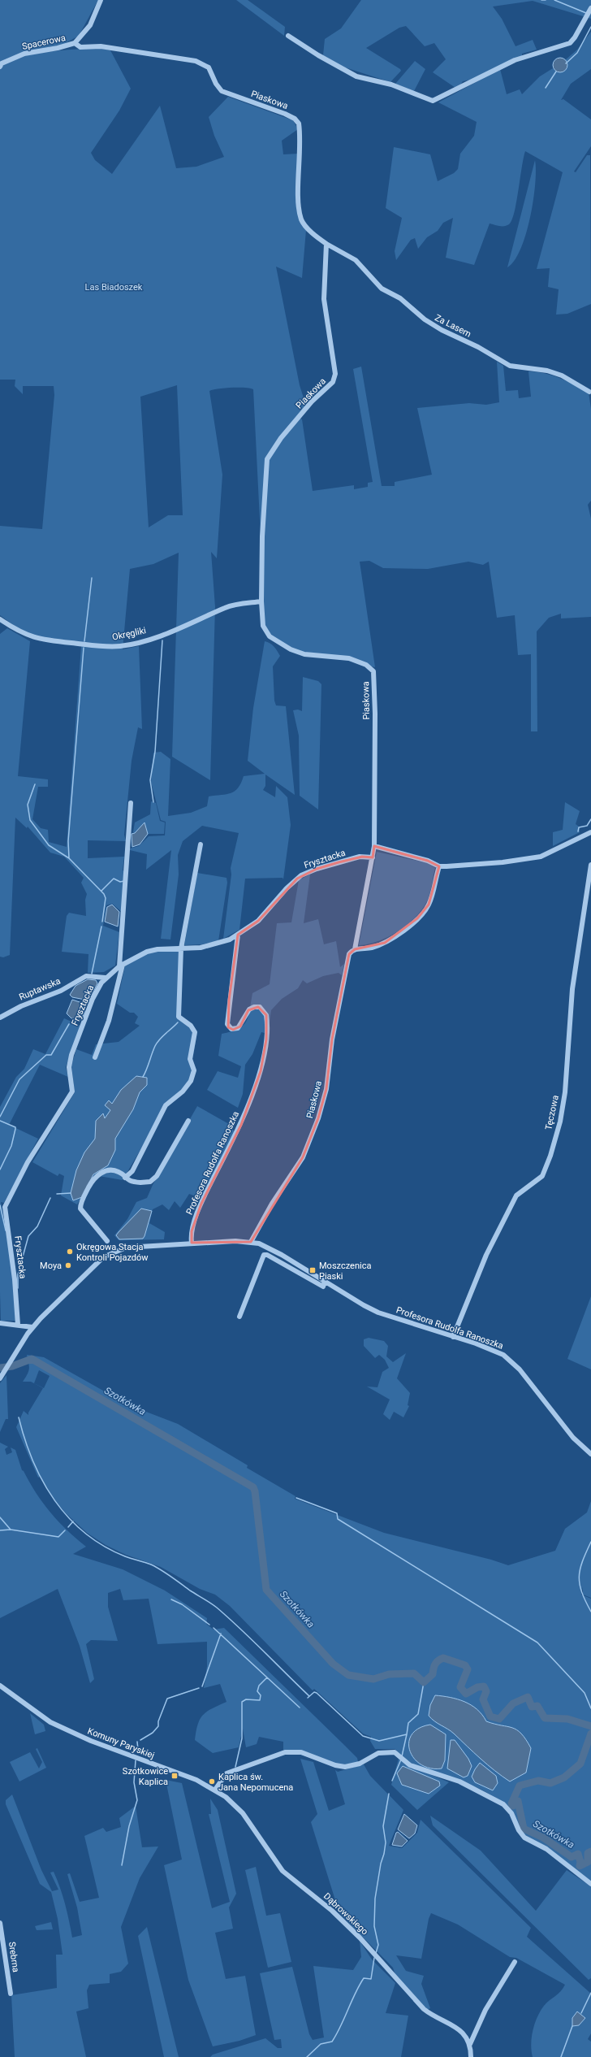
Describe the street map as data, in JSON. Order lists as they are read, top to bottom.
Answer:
{
  "streets": {
    "street": [
      "Spacerowa",
      "Piaskowa",
      "Za Lasem",
      "Okręgliki",
      "Frysztacka",
      "Ruptawska",
      "Tęczowa",
      "Profesora Rudolfa Ranoszka",
      "Komuny Paryskiej",
      "Dąbrowskiego",
      "Srebrna"
    ]
  },
  "crossings": [
    ["Spacerowa", "Piaskowa"],
    ["Piaskowa", "Za Lasem"],
    ["Piaskowa", "Okręgliki"],
    ["Piaskowa", "Frysztacka"],
    ["Piaskowa", "Profesora Rudolfa Ranoszka"],
    ["Frysztacka", "Ruptawska"],
    ["Frysztacka", "Profesora Rudolfa Ranoszka"],
    ["Tęczowa", "Profesora Rudolfa Ranoszka"],
    ["Komuny Paryskiej", "Dąbrowskiego"]
  ],
  "water": ["Szotkówka"],
  "parks": ["Las Biadoszek"],
  "places": {
    "other": ["Okręgowa Stacja Kontroli Pojazdów", "Moya", "Kaplica św. Jana Nepomucena"],
    "transit": ["Moszczenica Piaski", "Szotkowice Kaplica"]
  }
}
